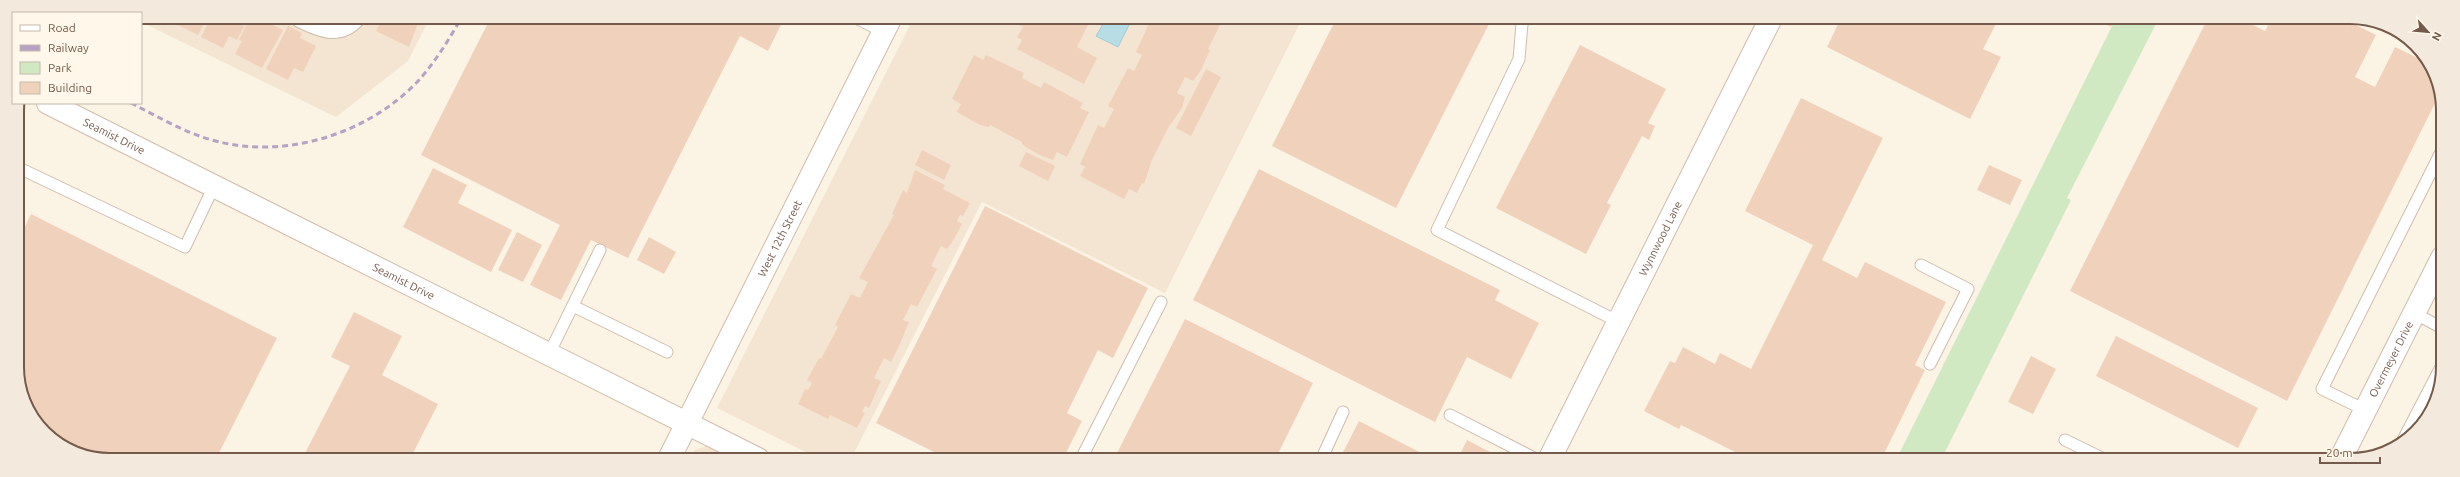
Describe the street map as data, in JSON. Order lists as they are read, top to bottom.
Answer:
{
  "streets": {
    "street": [
      "Seamist Drive",
      "West 12th Street",
      "Wynnwood Lane",
      "Overmeyer Drive"
    ]
  },
  "crossings": [
    ["Seamist Drive", "West 12th Street"]
  ],
  "legend": [
    "Road",
    "Railway",
    "Park",
    "Building"
  ],
  "scale_bar": "20 m",
  "north": "bottom right"
}
